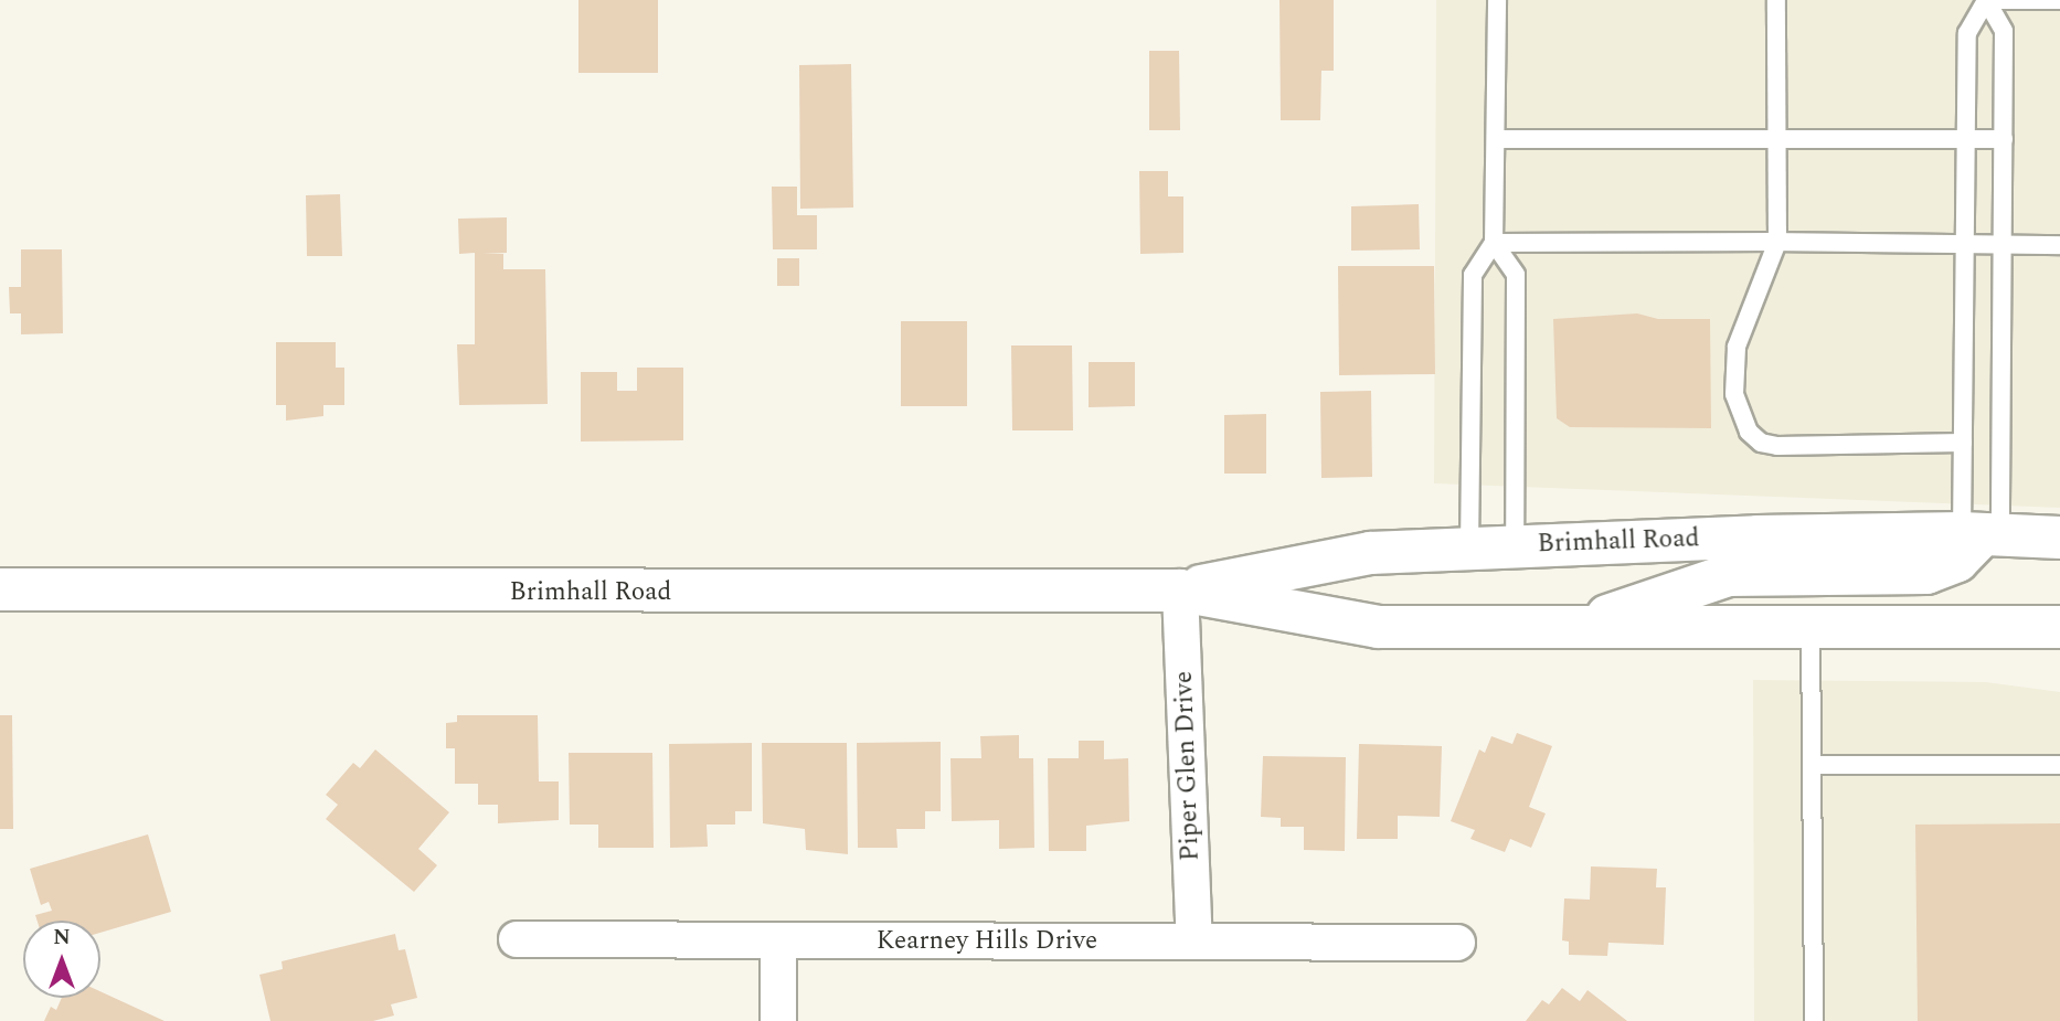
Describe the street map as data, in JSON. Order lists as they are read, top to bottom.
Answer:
{
  "streets": {
    "street": ["Brimhall Road", "Piper Glen Drive", "Kearney Hills Drive"]
  },
  "crossings": [
    ["Brimhall Road", "Piper Glen Drive"],
    ["Piper Glen Drive", "Kearney Hills Drive"]
  ],
  "north": "top"
}
